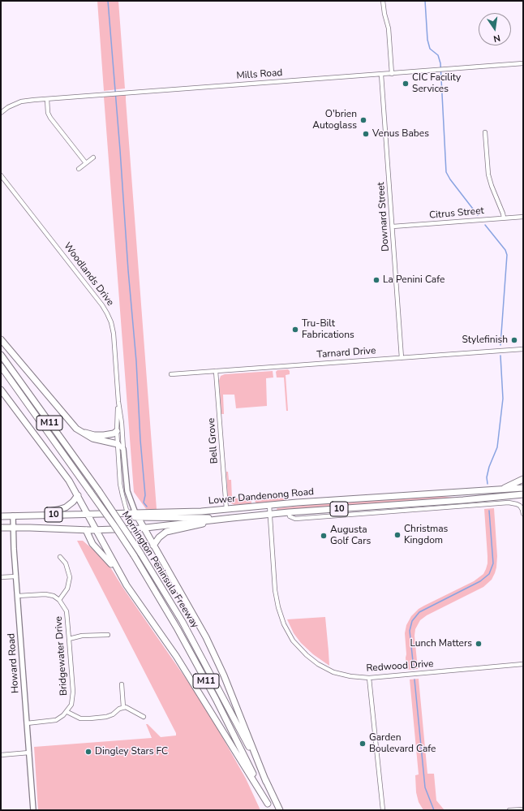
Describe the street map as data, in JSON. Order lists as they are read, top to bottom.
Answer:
{
  "streets": {
    "highway": [
      "M11",
      "Lower Dandenong Road",
      "10",
      "Mornington Peninsula Freeway"
    ],
    "main road": ["Woodlands Drive", "Howard Road"],
    "street": [
      "Mills Road",
      "Citrus Street",
      "Downard Street",
      "Tarnard Drive",
      "Bell Grove",
      "Bridgewater Drive",
      "Redwood Drive"
    ]
  },
  "crossings": [
    ["Mills Road", "Downard Street"],
    ["Citrus Street", "Downard Street"],
    ["Downard Street", "Tarnard Drive"],
    ["Woodlands Drive", "Lower Dandenong Road"],
    ["Woodlands Drive", "10"],
    ["Tarnard Drive", "Bell Grove"],
    ["Bell Grove", "Lower Dandenong Road"],
    ["Lower Dandenong Road", "Howard Road"],
    ["Lower Dandenong Road", "Redwood Drive"],
    ["10", "Howard Road"]
  ],
  "places": [
    "CIC Facility Services",
    "O'brien Autoglass",
    "Venus Babes",
    "La Penini Cafe",
    "Tru-Bilt Fabrications",
    "Stylefinish",
    "Christmas Kingdom",
    "Augusta Golf Cars",
    "Lunch Matters",
    "Garden Boulevard Cafe",
    "Dingley Stars FC"
  ],
  "north": "bottom"
}
